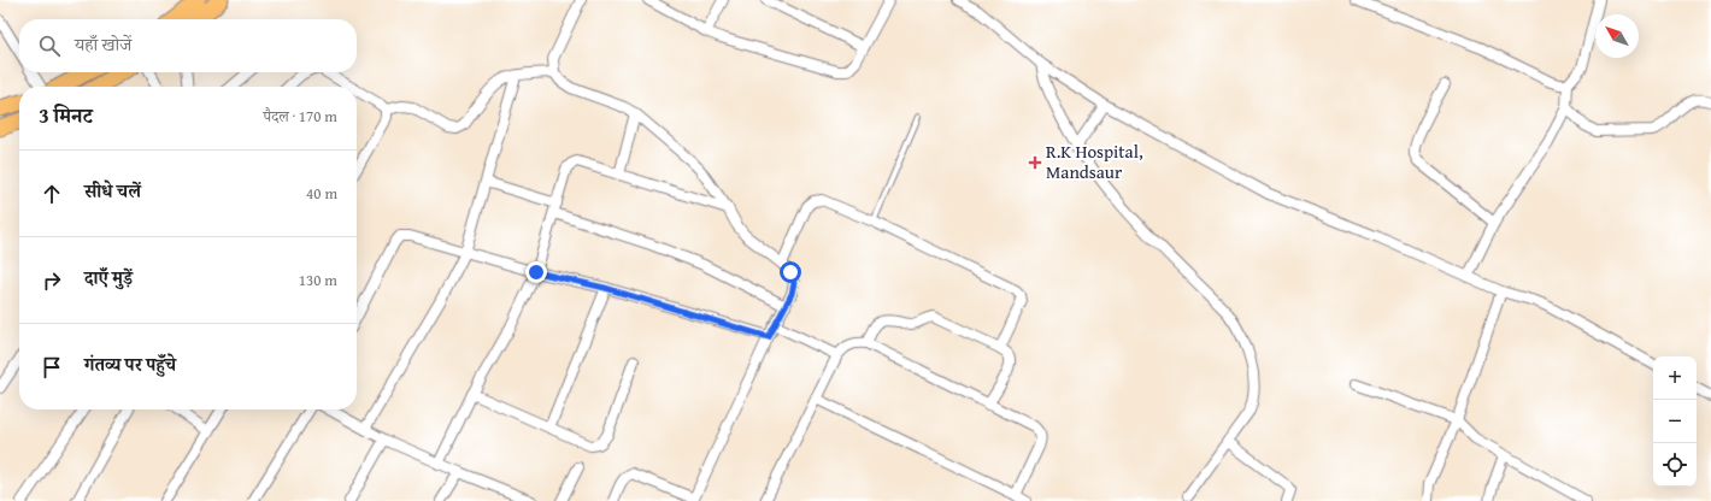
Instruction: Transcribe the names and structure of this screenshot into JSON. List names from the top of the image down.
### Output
{
  "places": {
    "health": ["R.K Hospital, Mandsaur"]
  },
  "north": "top left",
  "page": {
    "search": "यहाँ खोजें",
    "heading": ["3 मिनट", "पैदल · 170 m"],
    "list": [
      ["सीधे चलें", "40 m"],
      ["दाएँ मुड़ें", "130 m"],
      "गंतव्य पर पहुँचे"
    ],
    "map_buttons": ["+", "−"]
  }
}
